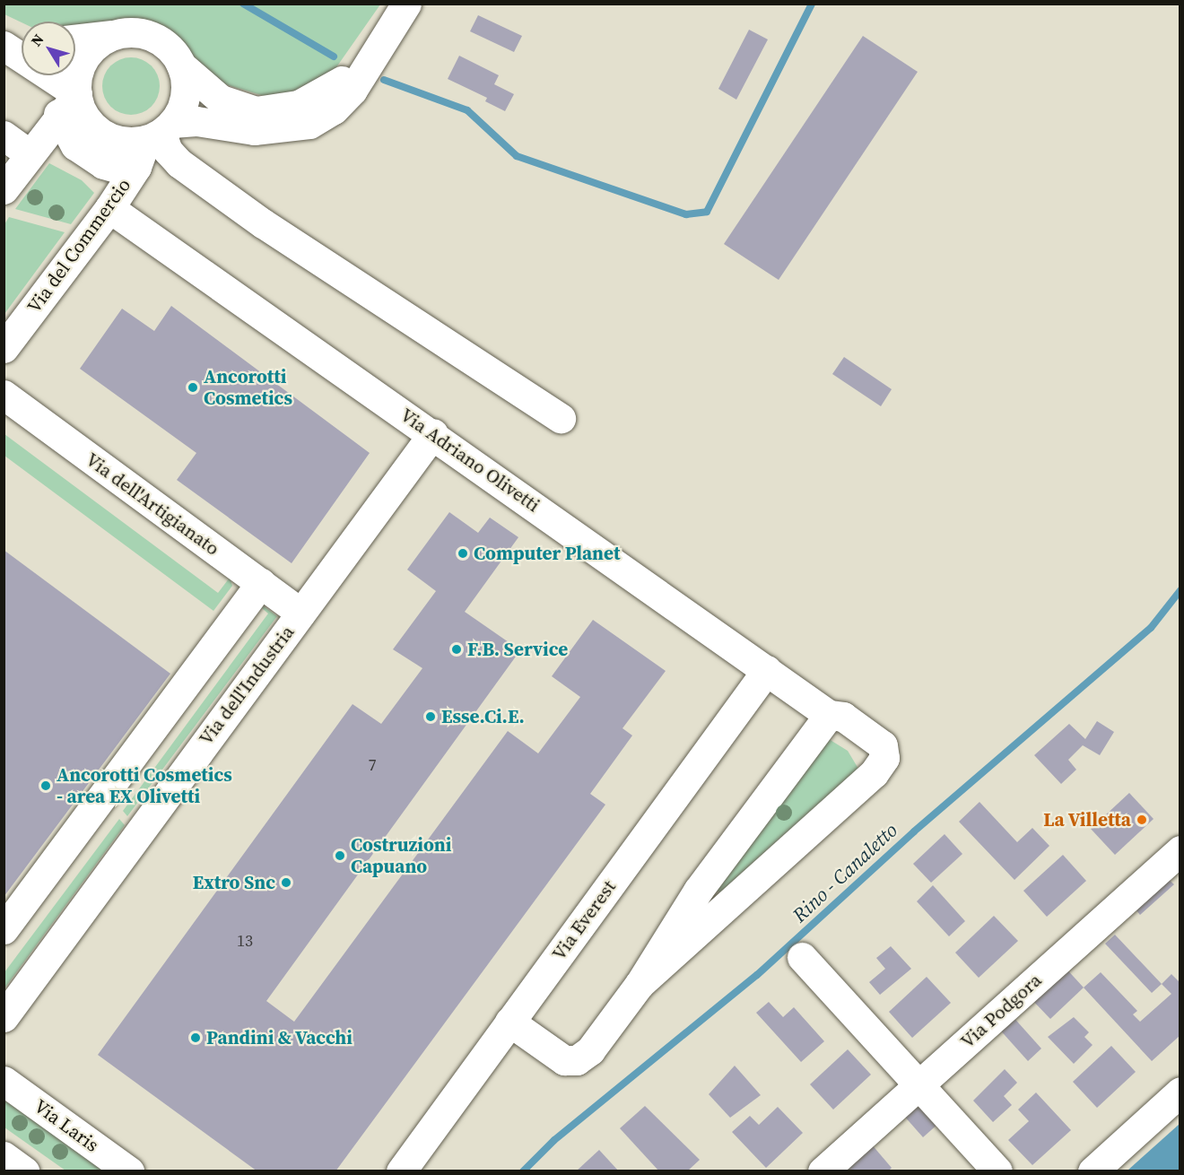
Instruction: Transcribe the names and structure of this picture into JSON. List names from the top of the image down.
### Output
{
  "streets": {
    "street": [
      "Via del Commercio",
      "Via Adriano Olivetti",
      "Via dell'Artigianato",
      "Via dell'Industria",
      "Via Everest",
      "Via Podgora",
      "Via Laris"
    ]
  },
  "crossings": [
    ["Via del Commercio", "Via Adriano Olivetti"],
    ["Via Adriano Olivetti", "Via dell'Industria"],
    ["Via Adriano Olivetti", "Via Everest"],
    ["Via dell'Artigianato", "Via dell'Industria"]
  ],
  "water": ["Rino - Canaletto"],
  "places": [
    "Ancorotti Cosmetics",
    "Computer Planet",
    "F.B. Service",
    "Esse.Ci.E.",
    "Ancorotti Cosmetics - area EX Olivetti",
    "La Villetta",
    "Costruzioni Capuano",
    "Extro Snc",
    "Pandini & Vacchi"
  ],
  "house_numbers": ["7", "13"],
  "north": "top left"
}
